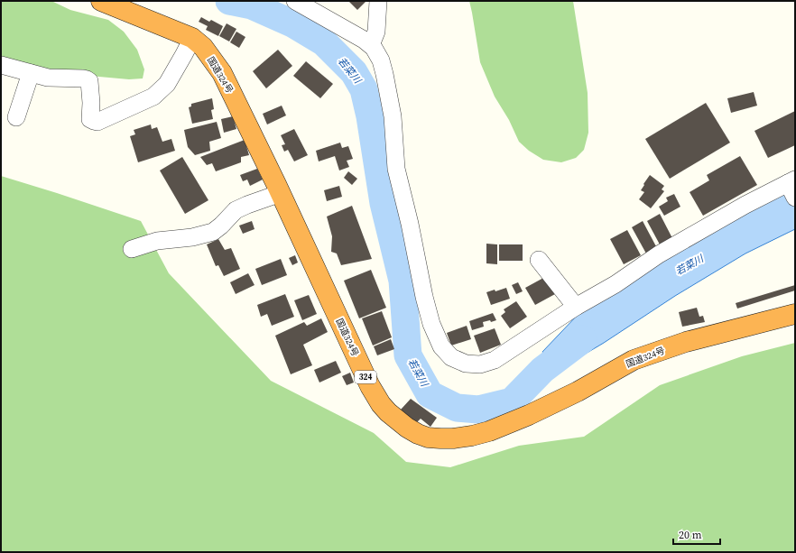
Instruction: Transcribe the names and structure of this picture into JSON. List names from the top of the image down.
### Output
{
  "streets": {
    "highway": ["国道324号", "324"]
  },
  "water": ["若菜川"],
  "scale_bar": "20 m"
}
